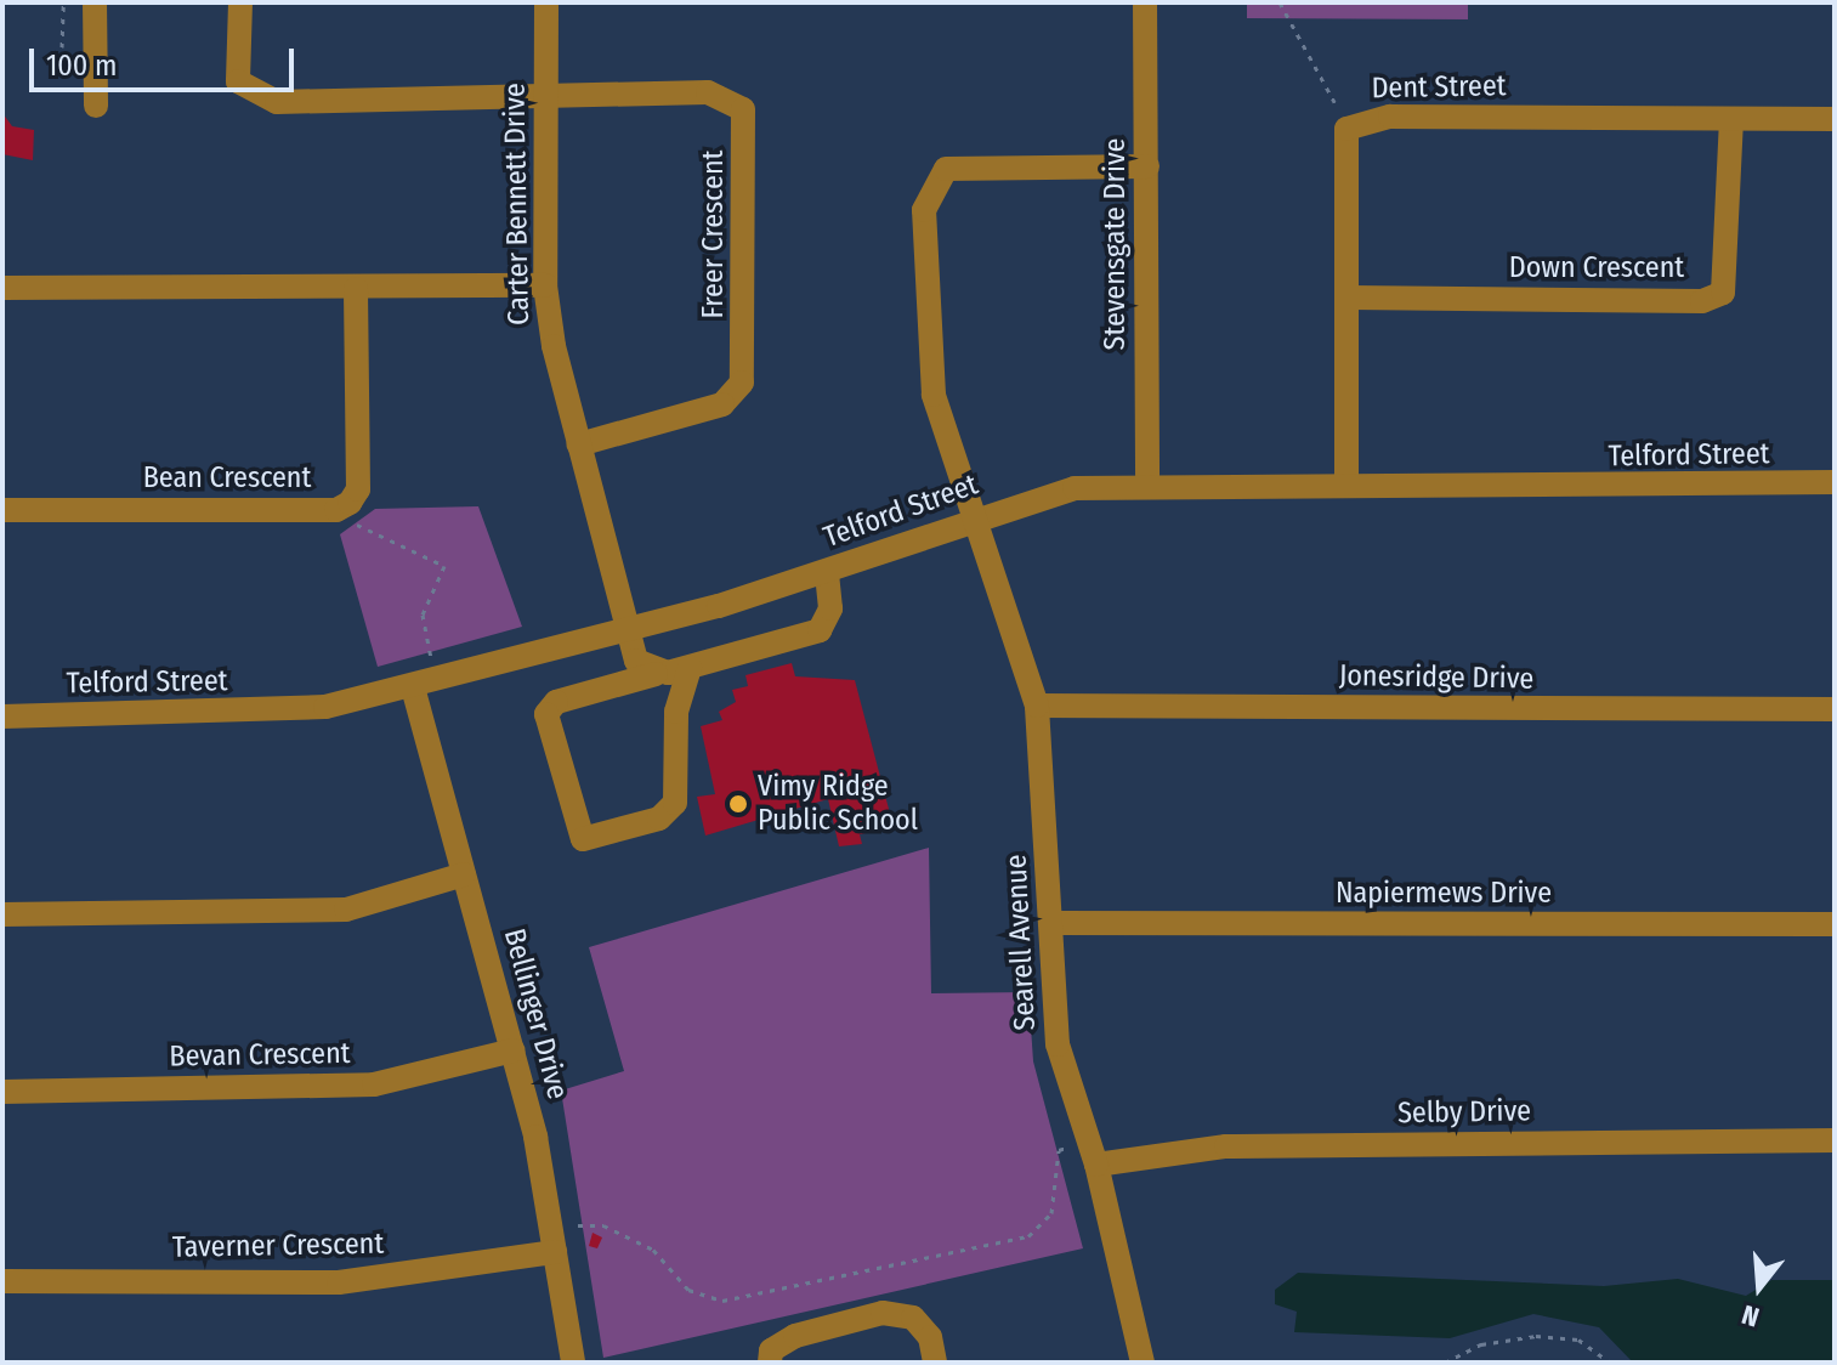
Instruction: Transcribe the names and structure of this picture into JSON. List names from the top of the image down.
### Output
{
  "streets": {
    "street": [
      "Dent Street",
      "Carter Bennett Drive",
      "Freer Crescent",
      "Stevensgate Drive",
      "Down Crescent",
      "Telford Street",
      "Bean Crescent",
      "Jonesridge Drive",
      "Napiermews Drive",
      "Searell Avenue",
      "Bellinger Drive",
      "Bevan Crescent",
      "Selby Drive",
      "Taverner Crescent"
    ]
  },
  "crossings": [
    ["Dent Street", "Down Crescent"],
    ["Dent Street", "Telford Street"],
    ["Carter Bennett Drive", "Freer Crescent"],
    ["Carter Bennett Drive", "Telford Street"],
    ["Stevensgate Drive", "Telford Street"],
    ["Stevensgate Drive", "Searell Avenue"],
    ["Telford Street", "Searell Avenue"],
    ["Telford Street", "Bellinger Drive"],
    ["Jonesridge Drive", "Searell Avenue"],
    ["Napiermews Drive", "Searell Avenue"],
    ["Searell Avenue", "Selby Drive"],
    ["Bellinger Drive", "Bevan Crescent"],
    ["Bellinger Drive", "Taverner Crescent"]
  ],
  "places": ["Vimy Ridge Public School"],
  "scale_bar": "100 m",
  "north": "bottom"
}
